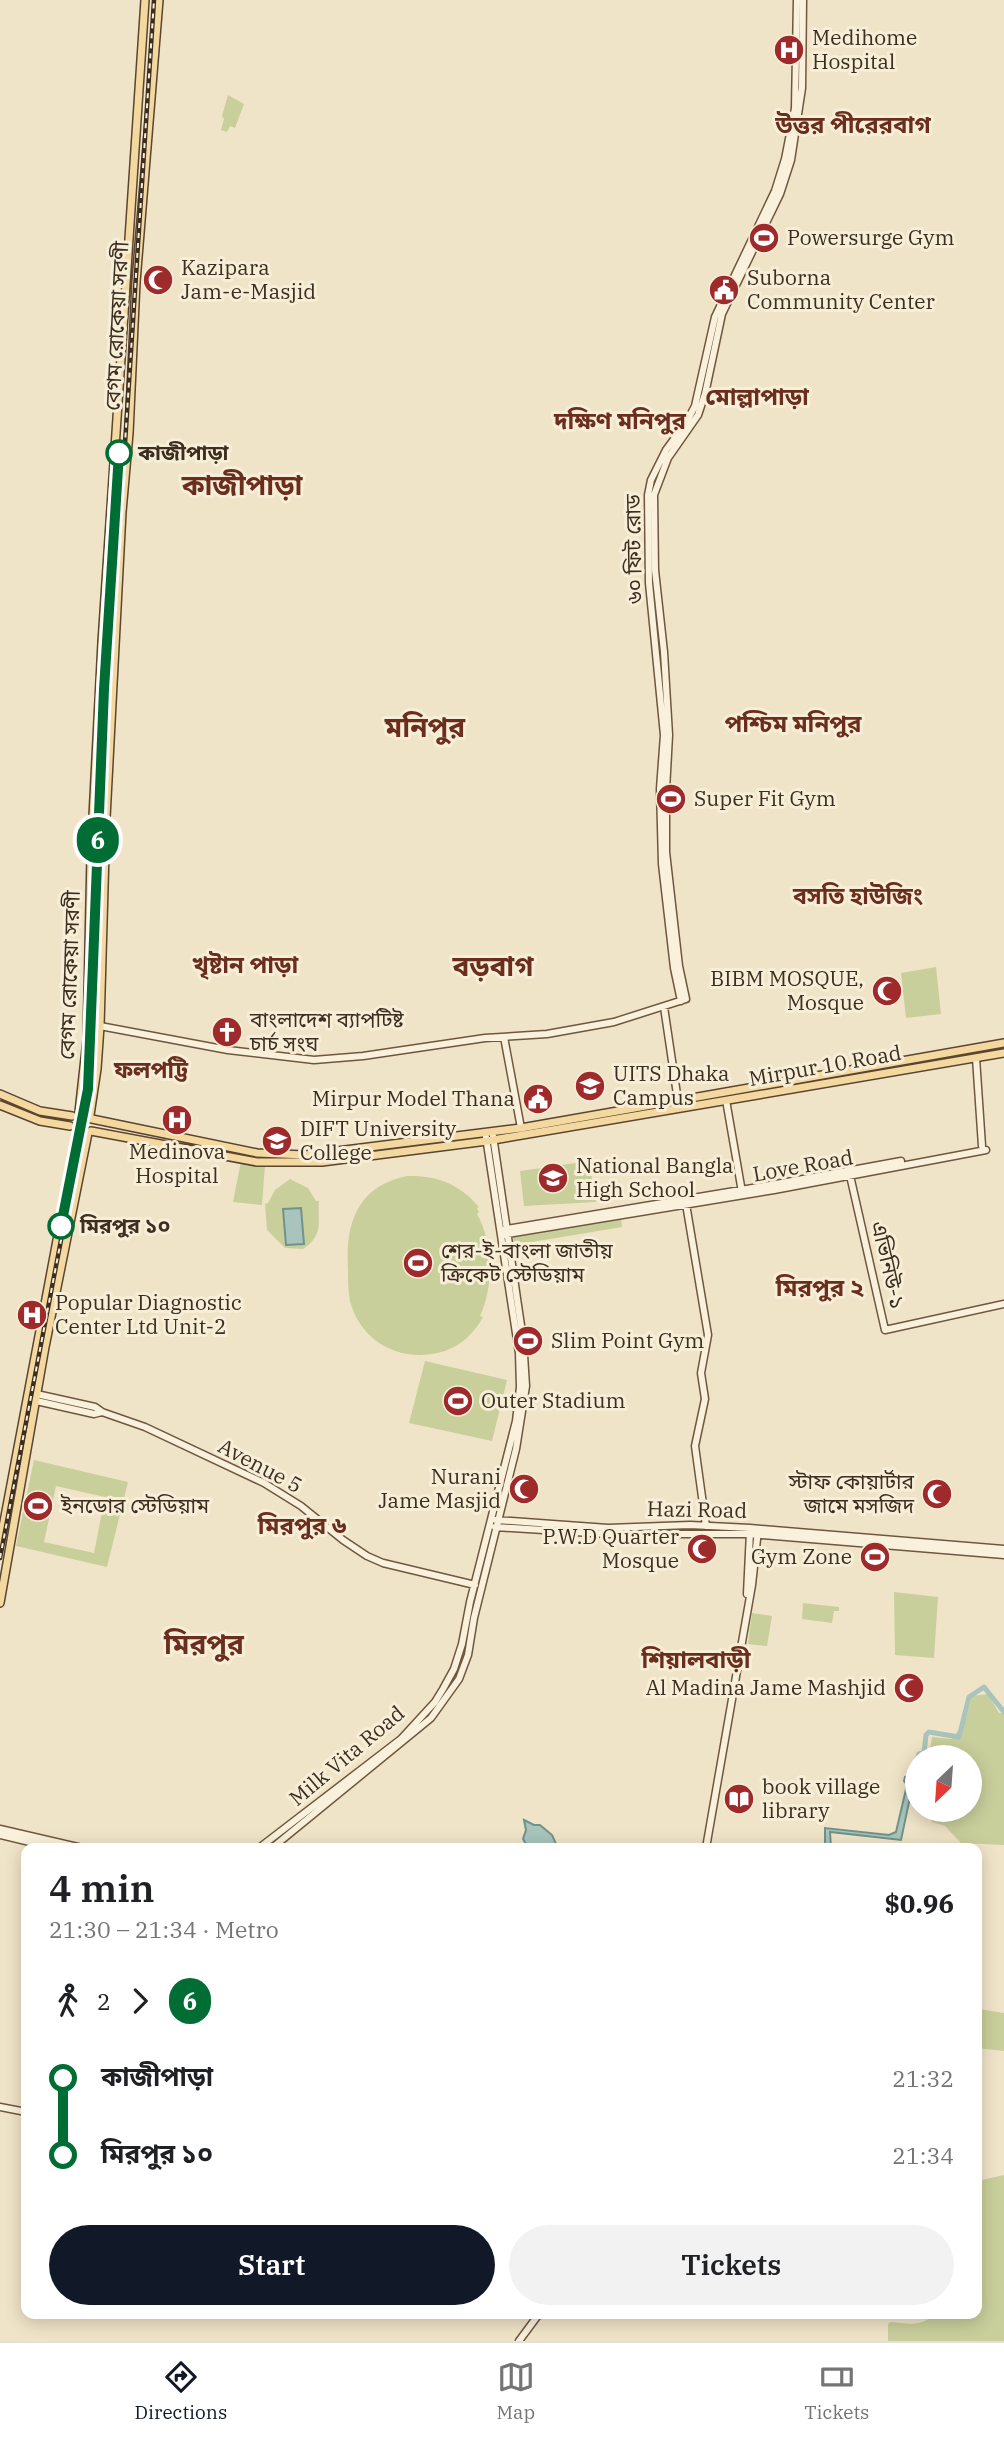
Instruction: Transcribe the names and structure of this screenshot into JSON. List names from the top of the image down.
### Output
{
  "streets": {
    "main road": ["বেগম রোকেয়া সরণী", "Mirpur 10 Road"],
    "street": [
      "৬০ ফিট রোড",
      "Love Road",
      "এভিনিউ-১",
      "Avenue 5",
      "Hazi Road",
      "Milk Vita Road"
    ]
  },
  "crossings": [
    ["Mirpur 10 Road", "Love Road"],
    ["Mirpur 10 Road", "Milk Vita Road"],
    ["Love Road", "এভিনিউ-১"],
    ["Love Road", "Milk Vita Road"],
    ["Avenue 5", "Milk Vita Road"],
    ["Hazi Road", "Milk Vita Road"]
  ],
  "districts": [
    "উত্তর পীরেরবাগ",
    "মোল্লাপাড়া",
    "দক্ষিণ মনিপুর",
    "কাজীপাড়া",
    "পশ্চিম মনিপুর",
    "মনিপুর",
    "বসতি হাউজিং",
    "খৃষ্টান পাড়া",
    "বড়বাগ",
    "ফলপট্টি",
    "মিরপুর ২",
    "মিরপুর ৬",
    "মিরপুর",
    "শিয়ালবাড়ী"
  ],
  "places": {
    "hospital": ["Medihome Hospital", "Medinova Hospital", "Popular Diagnostic Center Ltd Unit-2"],
    "sports": [
      "Powersurge Gym",
      "Super Fit Gym",
      "শের-ই-বাংলা জাতীয় ক্রিকেট স্টেডিয়াম",
      "Slim Point Gym",
      "Outer Stadium",
      "ইনডোর স্টেডিয়াম",
      "Gym Zone"
    ],
    "mosque": [
      "Kazipara Jam-e-Masjid",
      "BIBM MOSQUE, Mosque",
      "Nurani Jame Masjid",
      "স্টাফ কোয়ার্টার জামে মসজিদ",
      "P.W.D Quarter Mosque",
      "Al Madina Jame Mashjid"
    ],
    "public building": ["Suborna Community Center", "Mirpur Model Thana"],
    "other": ["কাজীপাড়া", "মিরপুর ১০"],
    "church": ["বাংলাদেশ ব্যাপটিষ্ট চার্চ সংঘ"],
    "school or university": ["UITS Dhaka Campus", "DIFT University College", "National Bangla High School"],
    "library": ["book village library"]
  },
  "lines": ["metro line 6"],
  "north": "bottom left",
  "page": {
    "on_map": "6",
    "heading": ["4 min", "21:30 – 21:34 · Metro", "$0.96"],
    "legs": ["2", "6"],
    "list": [
      {
        "name": "কাজীপাড়া",
        "value": "21:32"
      },
      {
        "name": "মিরপুর ১০",
        "value": "21:34"
      }
    ],
    "buttons": ["Start", "Tickets"],
    "tabs": ["Directions", "Map", "Tickets"]
  }
}
